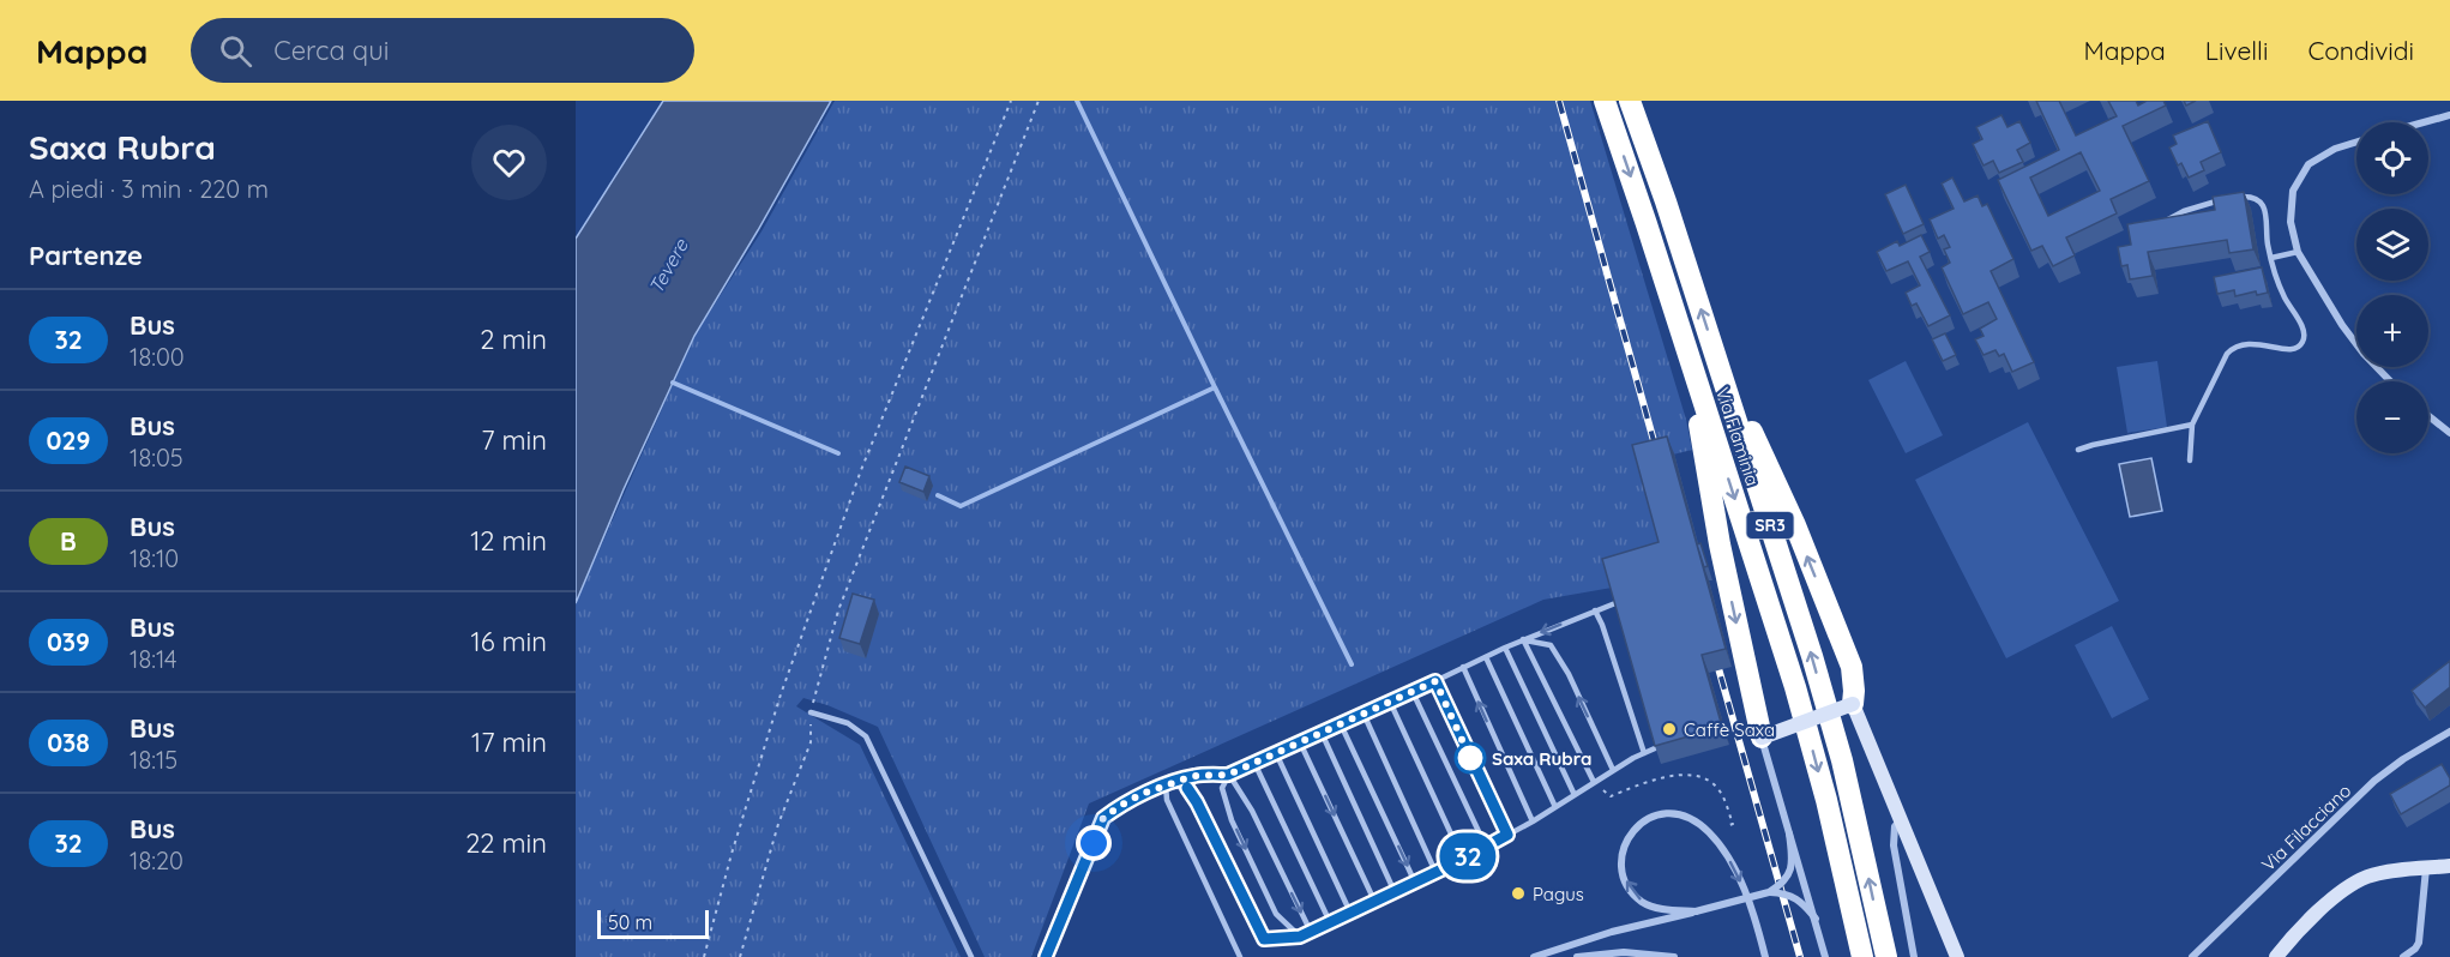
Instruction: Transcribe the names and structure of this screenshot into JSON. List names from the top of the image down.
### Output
{
  "streets": {
    "highway": ["Via Flaminia", "SR3"],
    "street": ["Via Filacciano"]
  },
  "water": ["Tevere"],
  "places": ["Caffè Saxa", "Saxa Rubra", "Pagus"],
  "lines": ["bus line 32"],
  "scale_bar": "50 m",
  "page": {
    "header": "Mappa",
    "search": "Cerca qui",
    "nav": ["Mappa", "Livelli", "Condividi"],
    "heading": [
      ["Saxa Rubra", "A piedi · 3 min · 220 m"],
      "Partenze"
    ],
    "on_map": "32",
    "map_buttons": ["+", "−"],
    "list": [
      {
        "mark": "32",
        "name": "Bus",
        "note": "18:00",
        "value": "2 min"
      },
      {
        "mark": "029",
        "name": "Bus",
        "note": "18:05",
        "value": "7 min"
      },
      {
        "mark": "B",
        "name": "Bus",
        "note": "18:10",
        "value": "12 min"
      },
      {
        "mark": "039",
        "name": "Bus",
        "note": "18:14",
        "value": "16 min"
      },
      {
        "mark": "038",
        "name": "Bus",
        "note": "18:15",
        "value": "17 min"
      },
      {
        "mark": "32",
        "name": "Bus",
        "note": "18:20",
        "value": "22 min"
      }
    ],
    "scale": "50 m"
  }
}
